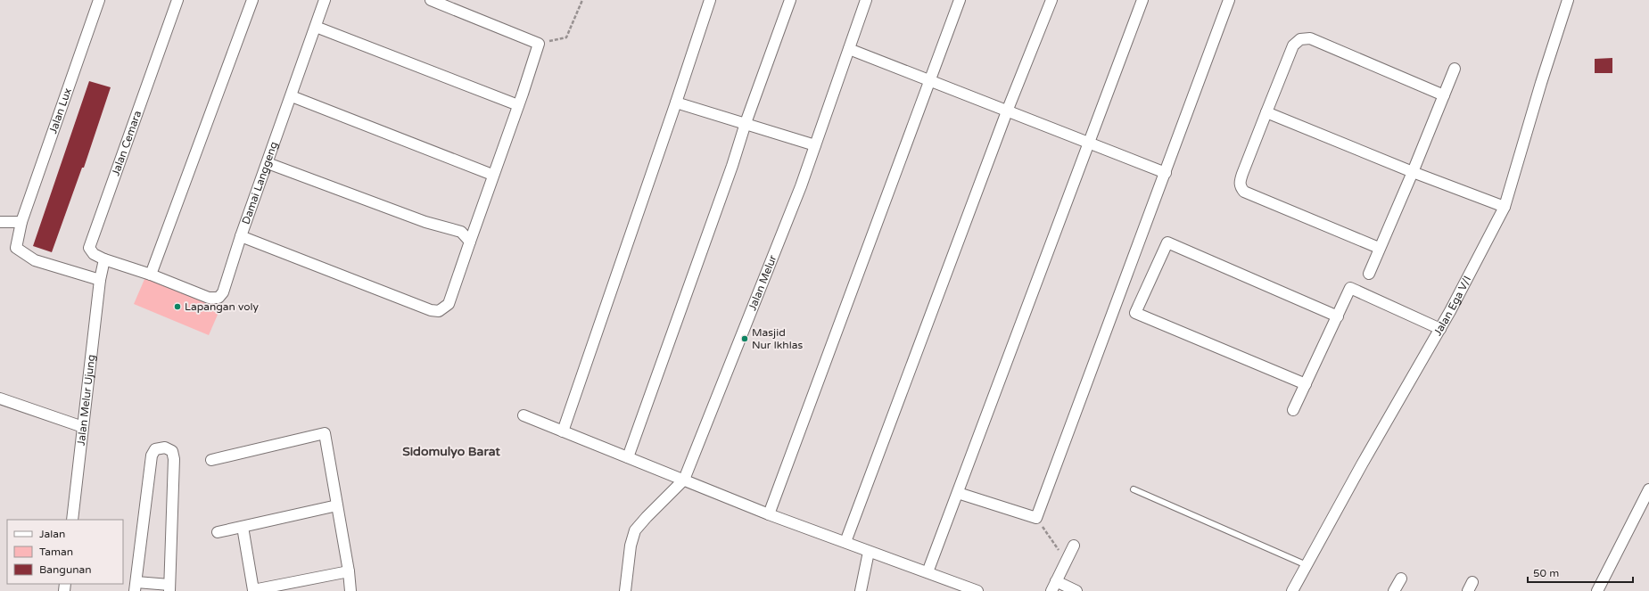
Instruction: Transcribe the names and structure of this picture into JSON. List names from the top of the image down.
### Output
{
  "streets": {
    "street": [
      "Jalan Lux",
      "Jalan Cemara",
      "Damai Langgeng",
      "Jalan Melur",
      "Jalan Ega V/I",
      "Jalan Melur Ujung"
    ]
  },
  "crossings": [
    ["Jalan Lux", "Jalan Melur Ujung"],
    ["Jalan Cemara", "Damai Langgeng"]
  ],
  "districts": ["Sidomulyo Barat"],
  "places": ["Lapangan voly", "Masjid Nur Ikhlas"],
  "legend": ["Jalan", "Taman", "Bangunan"],
  "scale_bar": "50 m"
}
